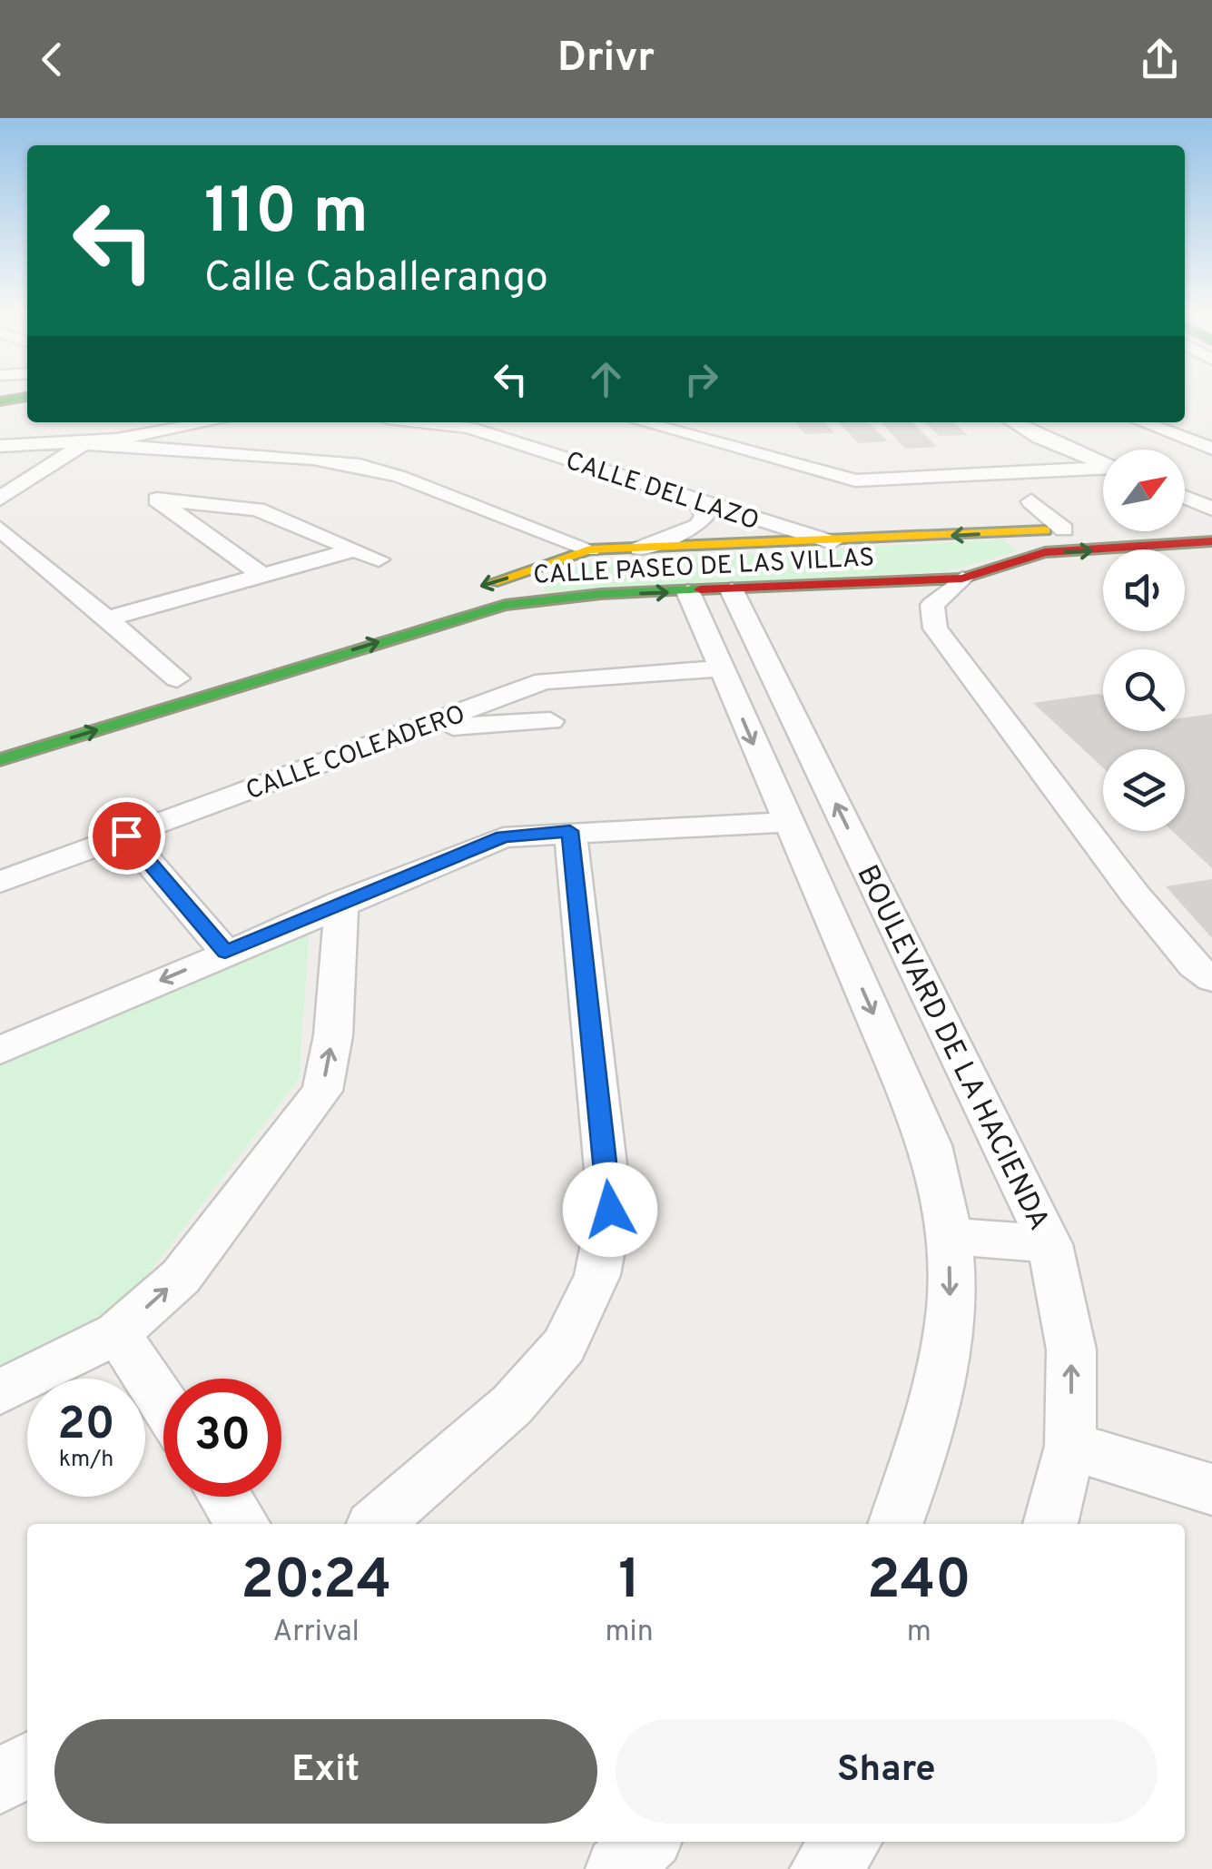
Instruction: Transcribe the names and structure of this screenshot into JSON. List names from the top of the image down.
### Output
{
  "streets": {
    "street": [
      "CALLE DEL LAZO",
      "CALLE PASEO DE LAS VILLAS",
      "CALLE COLEADERO",
      "BOULEVARD DE LA HACIENDA"
    ]
  },
  "crossings": [
    ["CALLE DEL LAZO", "CALLE PASEO DE LAS VILLAS"],
    ["CALLE PASEO DE LAS VILLAS", "BOULEVARD DE LA HACIENDA"],
    ["CALLE COLEADERO", "BOULEVARD DE LA HACIENDA"]
  ],
  "north": "top right",
  "page": {
    "header": "Drivr",
    "turn": ["110 m", "Calle Caballerango"],
    "speed": "20 km/h",
    "limit": "30",
    "eta": [
      "20:24",
      "Arrival",
      "1",
      "min",
      "240",
      "m"
    ],
    "buttons": ["Exit", "Share"]
  }
}
